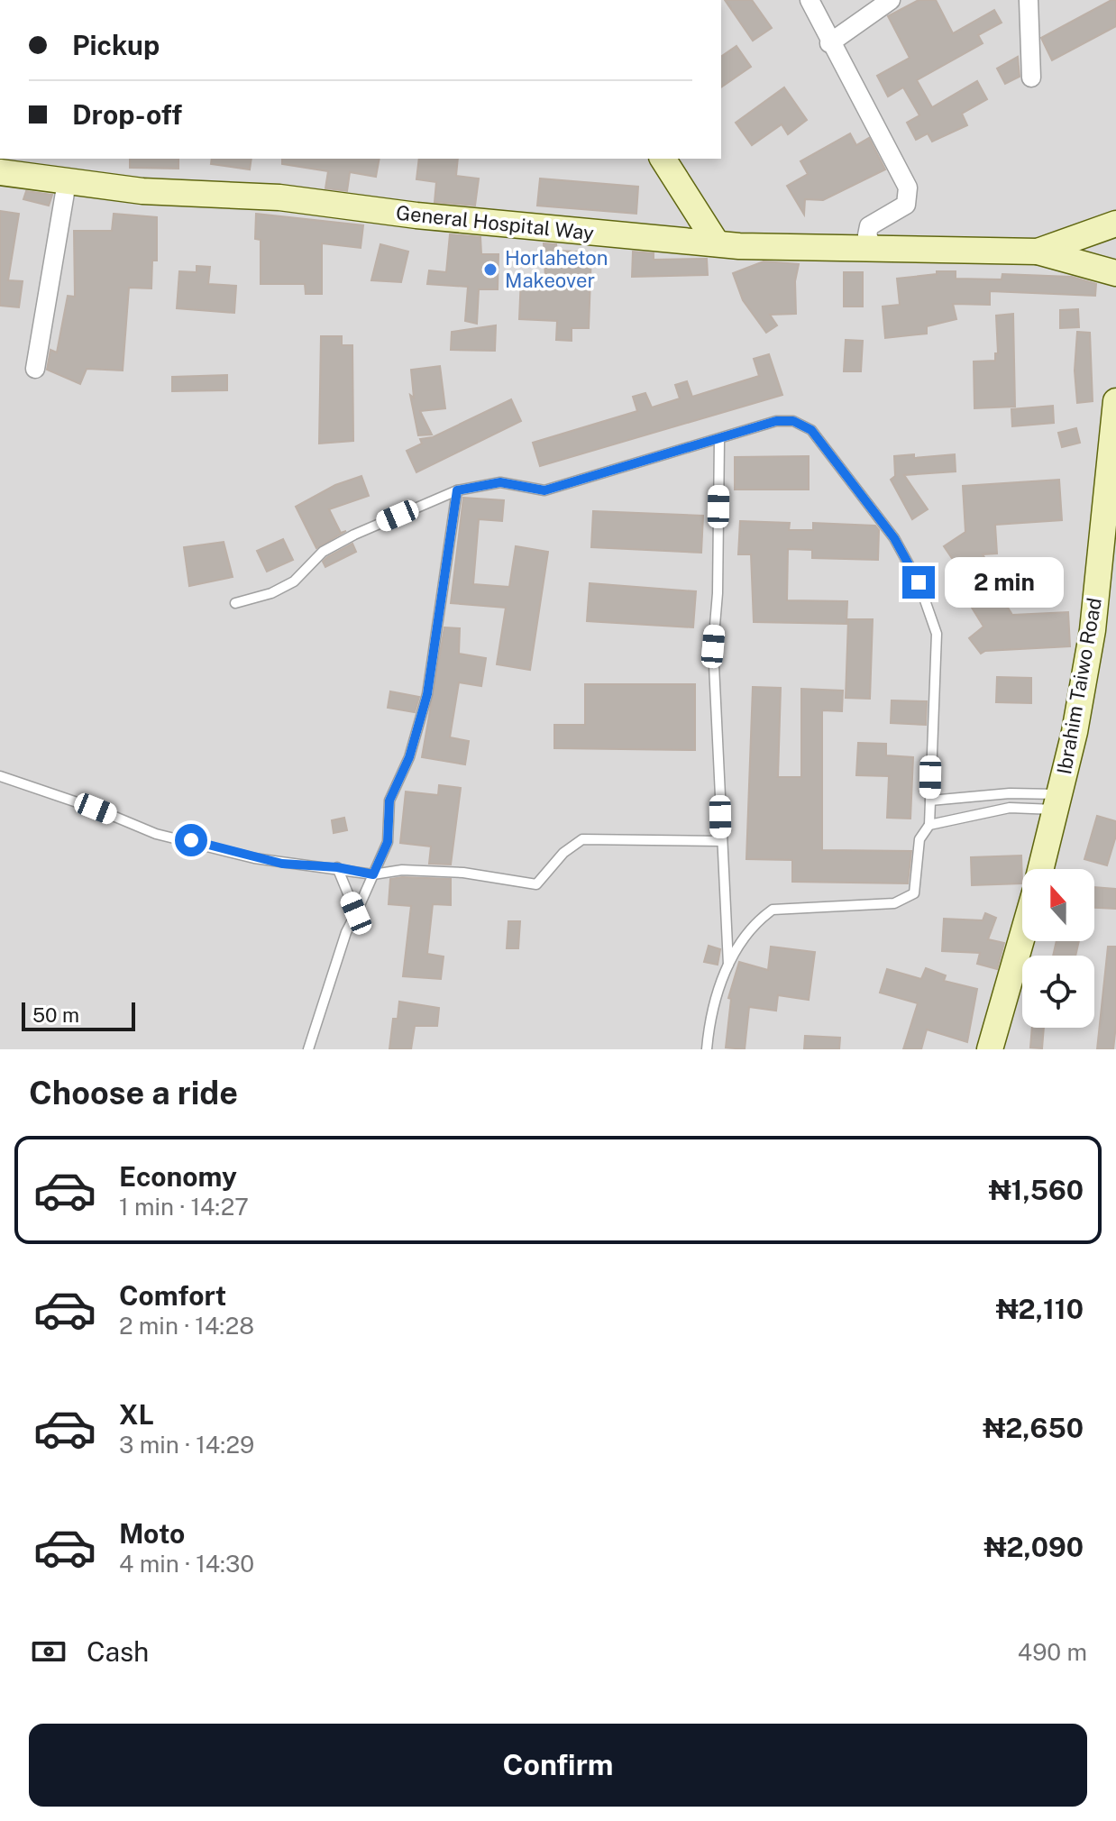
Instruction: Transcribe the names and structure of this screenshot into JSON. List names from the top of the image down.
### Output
{
  "streets": {
    "main road": ["General Hospital Way", "Ibrahim Taiwo Road"]
  },
  "places": ["Horlaheton Makeover"],
  "scale_bar": "50 m",
  "north": "top",
  "page": {
    "banner": ["Pickup", "Drop-off"],
    "bubble": "2 min",
    "scale": "50 m",
    "heading": "Choose a ride",
    "list": [
      {
        "name": "Economy",
        "note": "1 min · 14:27",
        "value": "₦1,560"
      },
      {
        "name": "Comfort",
        "note": "2 min · 14:28",
        "value": "₦2,110"
      },
      {
        "name": "XL",
        "note": "3 min · 14:29",
        "value": "₦2,650"
      },
      {
        "name": "Moto",
        "note": "4 min · 14:30",
        "value": "₦2,090"
      }
    ],
    "pay": ["Cash", "490 m"],
    "buttons": "Confirm"
  }
}
